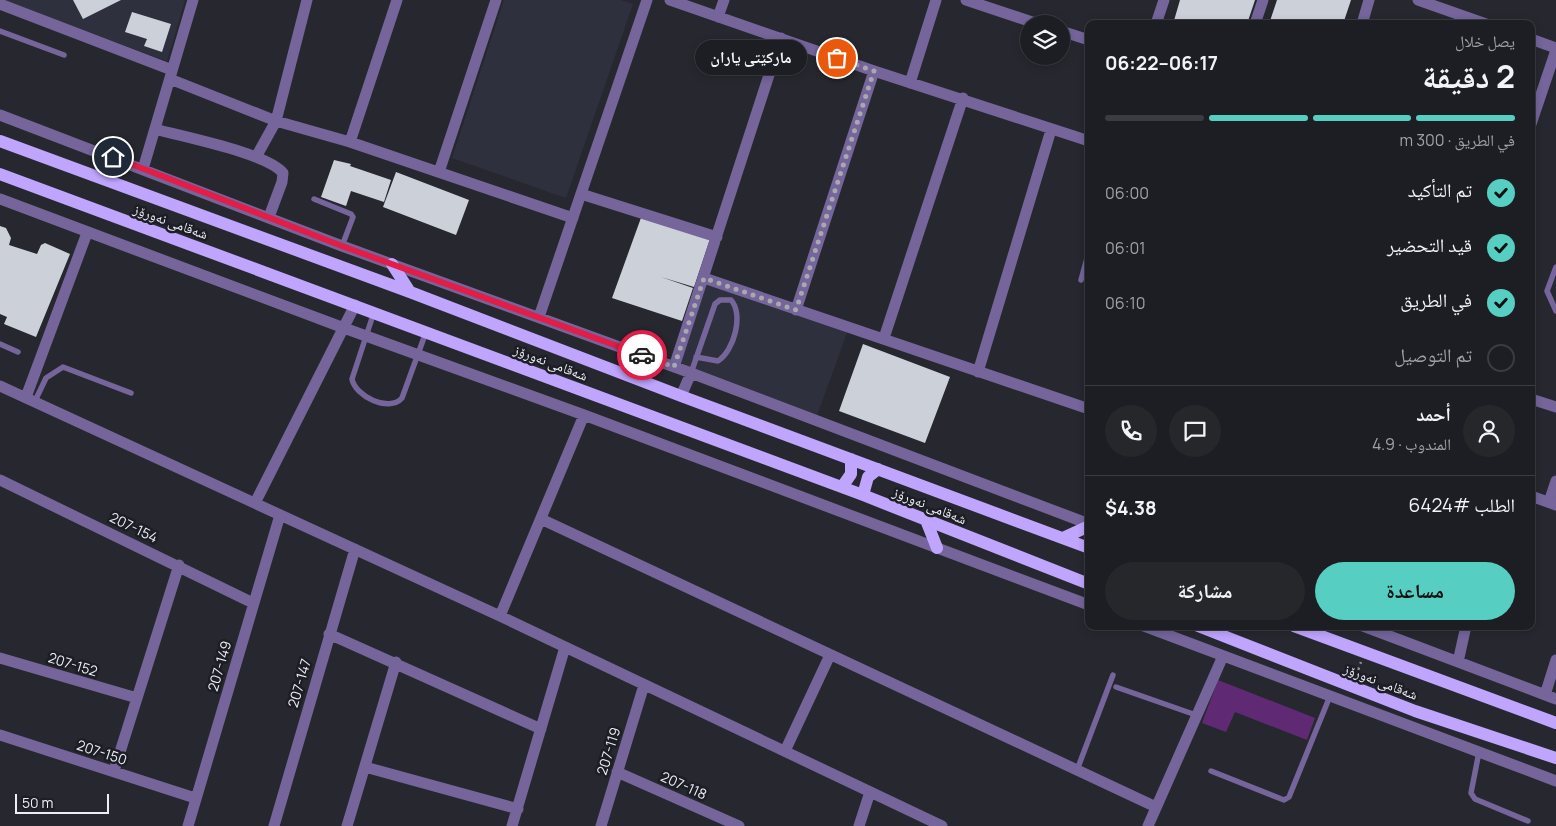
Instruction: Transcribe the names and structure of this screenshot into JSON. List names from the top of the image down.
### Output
{
  "streets": {
    "main road": ["شەقامی نەورۆز"],
    "street": [
      "207-154",
      "207-152",
      "207-149",
      "207-147",
      "207-119",
      "207-150",
      "207-118"
    ]
  },
  "crossings": [
    ["207-154", "207-149"],
    ["207-149", "207-150"],
    ["207-119", "207-118"]
  ],
  "places": ["مارکێتی یاران"],
  "scale_bar": "50 m",
  "page": {
    "heading": ["2 دقيقة", "يصل خلال", "06:17–06:22"],
    "panel": [
      "أحمد",
      "المندوب · 4.9",
      "الطلب #6424",
      "$4.38"
    ],
    "bubble": "مارکێتی یاران",
    "bar": "في الطريق · 300 m",
    "list": [
      ["تم التأكيد", "06:00"],
      ["قيد التحضير", "06:01"],
      ["في الطريق", "06:10"],
      "تم التوصيل"
    ],
    "buttons": ["مساعدة", "مشاركة"],
    "scale": "50 m"
  }
}
